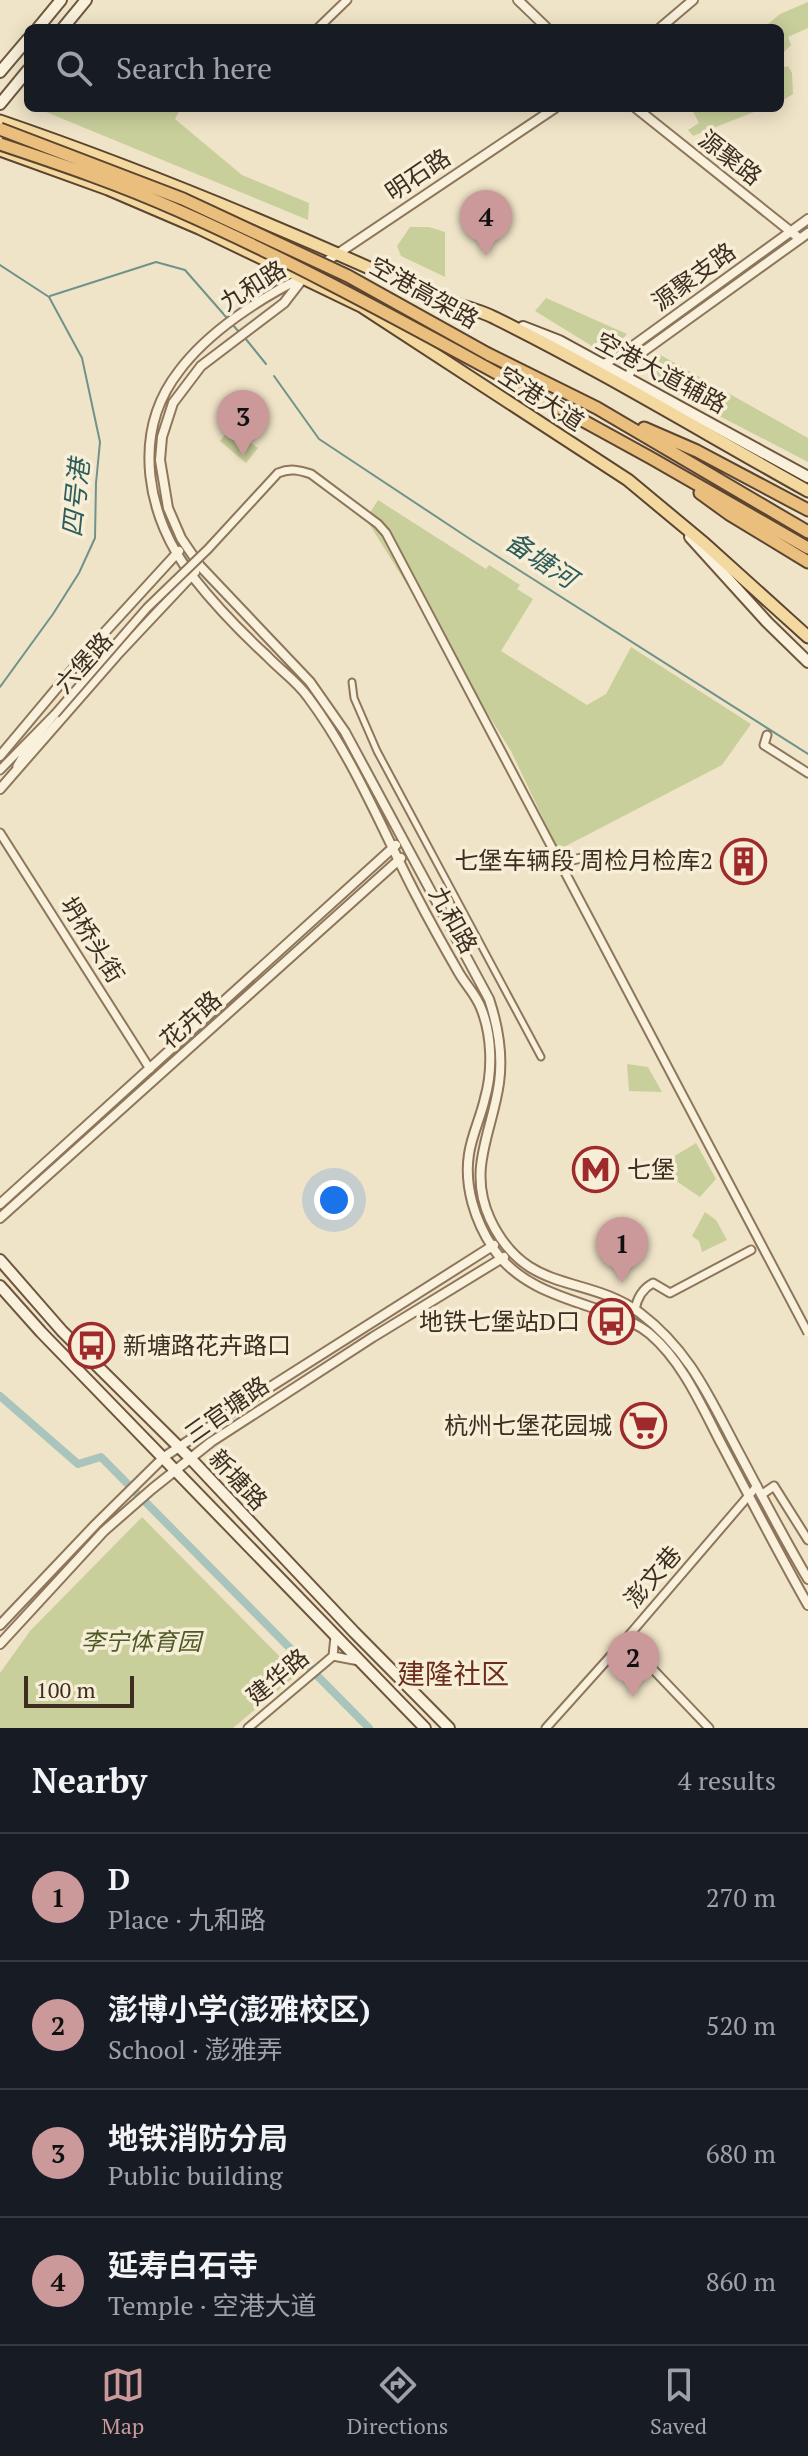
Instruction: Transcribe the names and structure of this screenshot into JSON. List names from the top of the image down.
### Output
{
  "streets": {
    "highway": ["空港高架路"],
    "main road": ["空港大道辅路", "空港大道", "新塘路"],
    "street": [
      "源聚路",
      "明石路",
      "源聚支路",
      "九和路",
      "六堡路",
      "坍桥头街",
      "花卉路",
      "三官塘路",
      "澎文巷",
      "建华路"
    ]
  },
  "crossings": [
    ["源聚路", "源聚支路"],
    ["明石路", "九和路"],
    ["明石路", "空港大道"],
    ["源聚支路", "空港大道辅路"],
    ["九和路", "空港大道"],
    ["九和路", "六堡路"],
    ["九和路", "花卉路"],
    ["九和路", "三官塘路"],
    ["九和路", "澎文巷"],
    ["空港高架路", "空港大道"],
    ["空港大道辅路", "空港大道"],
    ["坍桥头街", "花卉路"],
    ["三官塘路", "新塘路"],
    ["新塘路", "建华路"]
  ],
  "districts": ["建隆社区"],
  "water": ["四号港", "备塘河"],
  "parks": ["李宁体育园"],
  "places": {
    "building": ["七堡车辆段 周检月检库2"],
    "metro station": ["七堡"],
    "bus stop": ["地铁七堡站D口", "新塘路花卉路口"],
    "supermarket": ["杭州七堡花园城"]
  },
  "scale_bar": "100 m",
  "page": {
    "search": "Search here",
    "pins": [
      "4",
      "3",
      "1",
      "2"
    ],
    "scale": "100 m",
    "heading": ["Nearby", "4 results"],
    "list": [
      {
        "mark": "1",
        "name": "D",
        "note": "Place · 九和路",
        "value": "270 m"
      },
      {
        "mark": "2",
        "name": "澎博小学(澎雅校区)",
        "note": "School · 澎雅弄",
        "value": "520 m"
      },
      {
        "mark": "3",
        "name": "地铁消防分局",
        "note": "Public building",
        "value": "680 m"
      },
      {
        "mark": "4",
        "name": "延寿白石寺",
        "note": "Temple · 空港大道",
        "value": "860 m"
      }
    ],
    "nav": ["Map", "Directions", "Saved"]
  }
}
